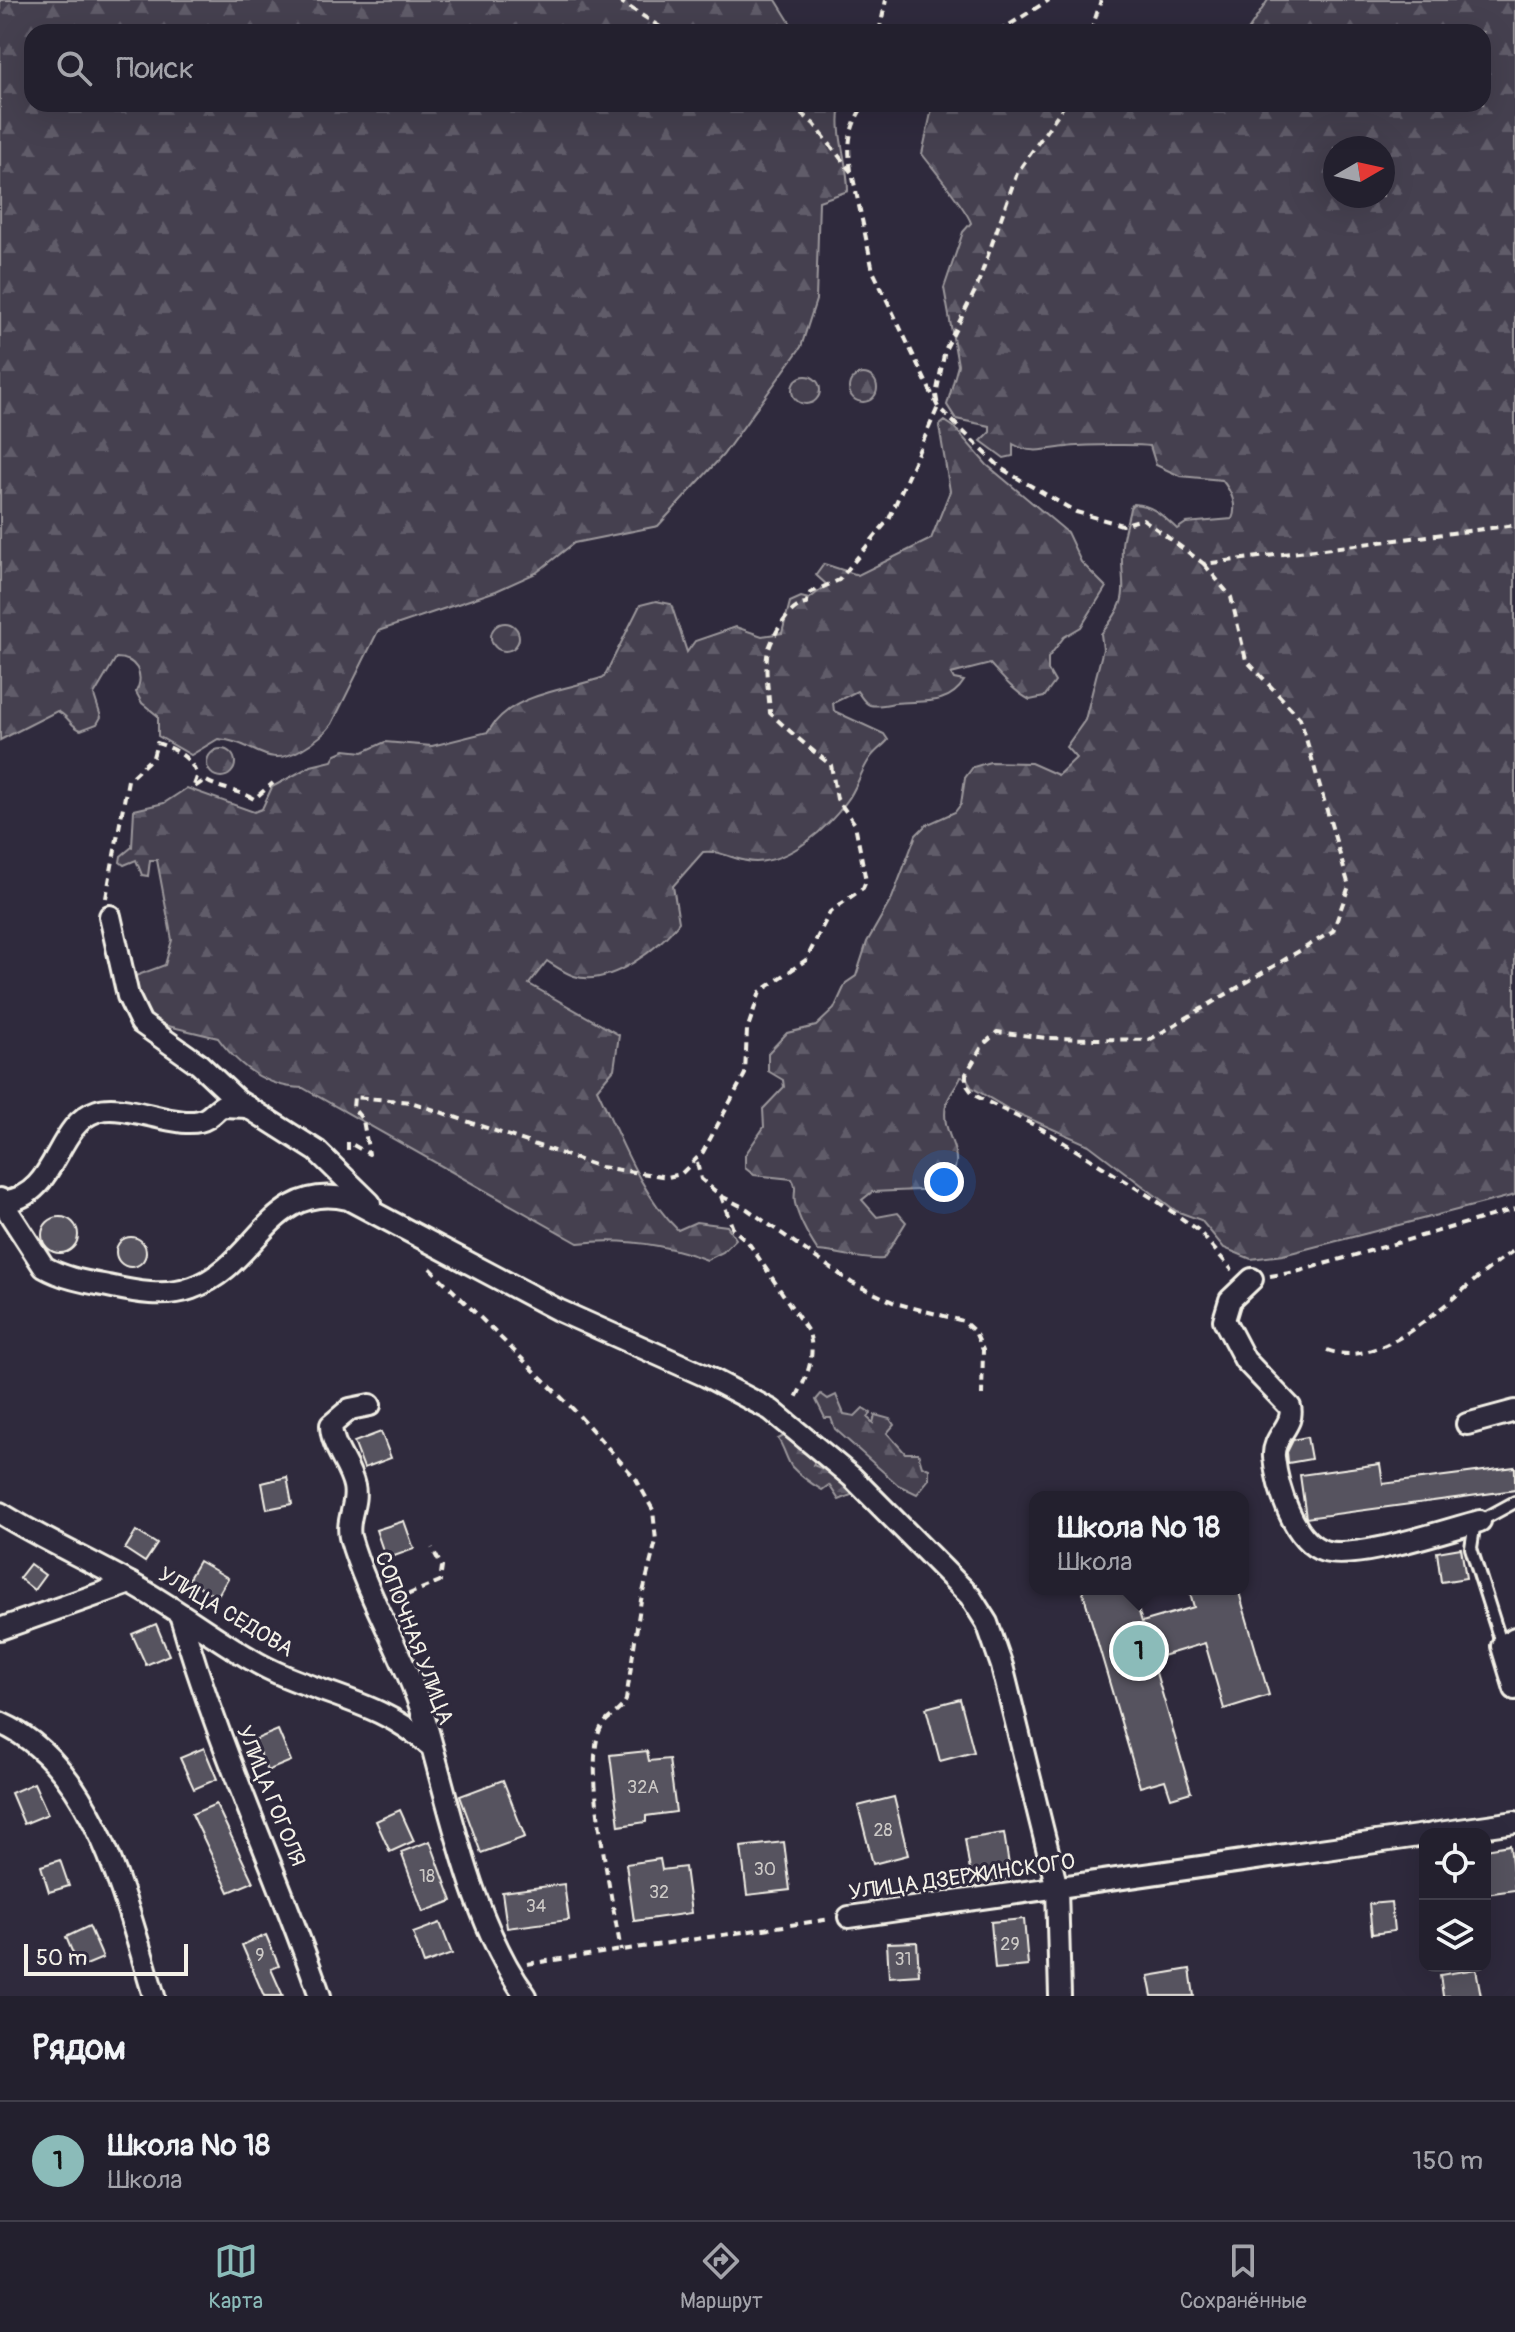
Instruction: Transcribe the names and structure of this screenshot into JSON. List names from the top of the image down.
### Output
{
  "streets": {
    "street": [
      "УЛИЦА СЕДОВА",
      "СОПОЧНАЯ УЛИЦА",
      "УЛИЦА ГОГОЛЯ",
      "УЛИЦА ДЗЕРЖИНСКОГО"
    ]
  },
  "crossings": [
    ["УЛИЦА СЕДОВА", "СОПОЧНАЯ УЛИЦА"],
    ["УЛИЦА СЕДОВА", "УЛИЦА ГОГОЛЯ"],
    ["СОПОЧНАЯ УЛИЦА", "УЛИЦА ДЗЕРЖИНСКОГО"]
  ],
  "house_numbers": [
    "32А",
    "28",
    "30",
    "18",
    "32",
    "34",
    "29",
    "9",
    "31"
  ],
  "scale_bar": "50 m",
  "north": "right",
  "page": {
    "search": "Поиск",
    "popup": ["Школа № 18", "Школа"],
    "pins": "1",
    "scale": "50 m",
    "heading": "Рядом",
    "list": [
      {
        "mark": "1",
        "name": "Школа № 18",
        "note": "Школа",
        "value": "150 m"
      }
    ],
    "nav": ["Карта", "Маршрут", "Сохранённые"]
  }
}
